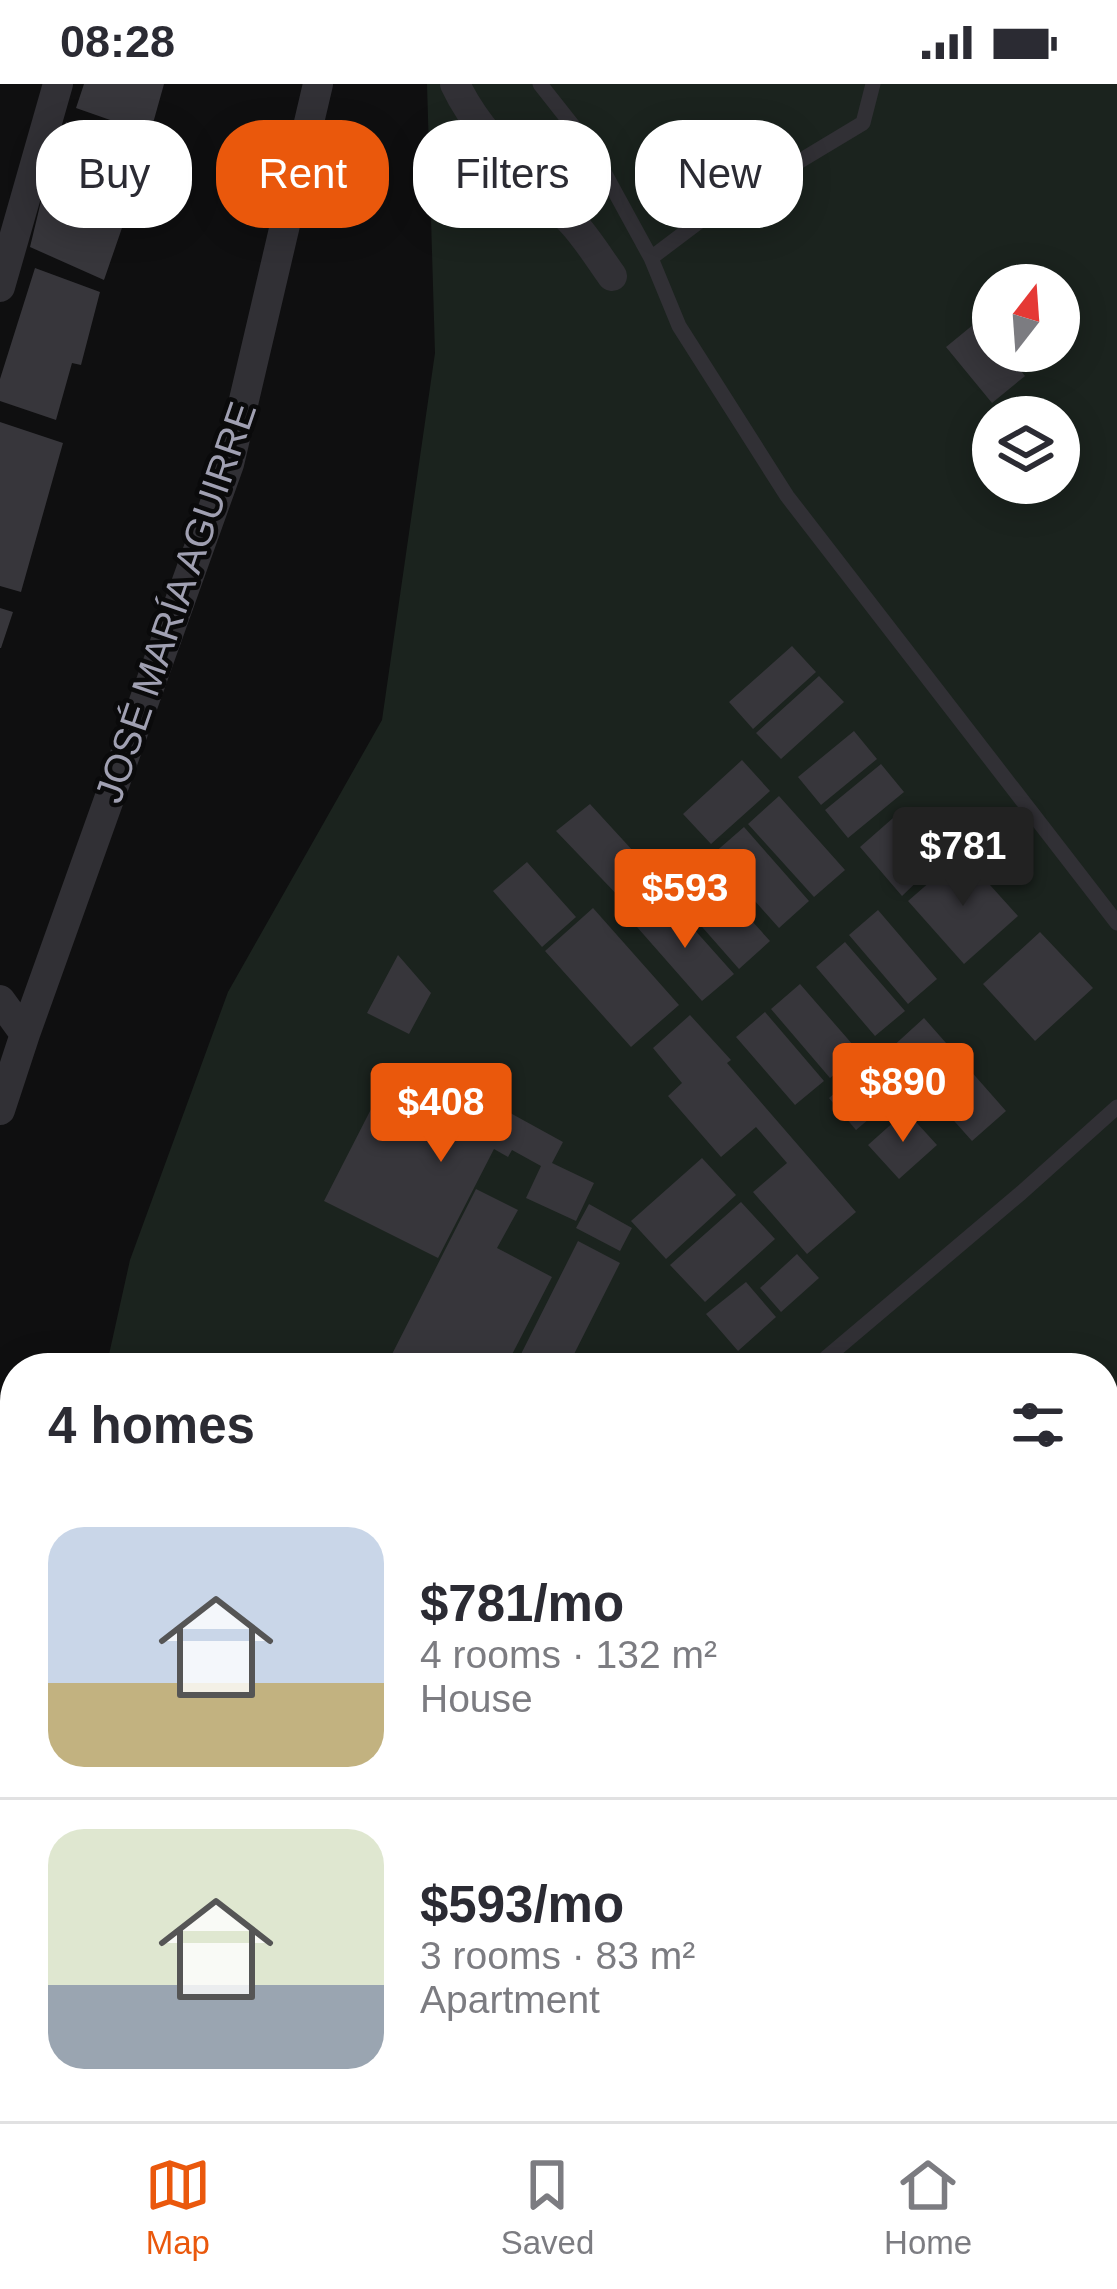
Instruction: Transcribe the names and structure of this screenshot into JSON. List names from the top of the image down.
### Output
{
  "streets": {
    "street": ["JOSÉ MARÍA AGUIRRE"]
  },
  "north": "top",
  "page": {
    "status": "08:28",
    "chip": [
      "Buy",
      "Rent",
      "Filters",
      "New"
    ],
    "price": [
      "$781",
      "$593",
      "$890",
      "$408"
    ],
    "heading": "4 homes",
    "list": [
      {
        "name": "$781/mo",
        "note": "4 rooms · 132 m² · House"
      },
      {
        "name": "$593/mo",
        "note": "3 rooms · 83 m² · Apartment"
      }
    ],
    "tabs": ["Map", "Saved", "Home"]
  }
}
